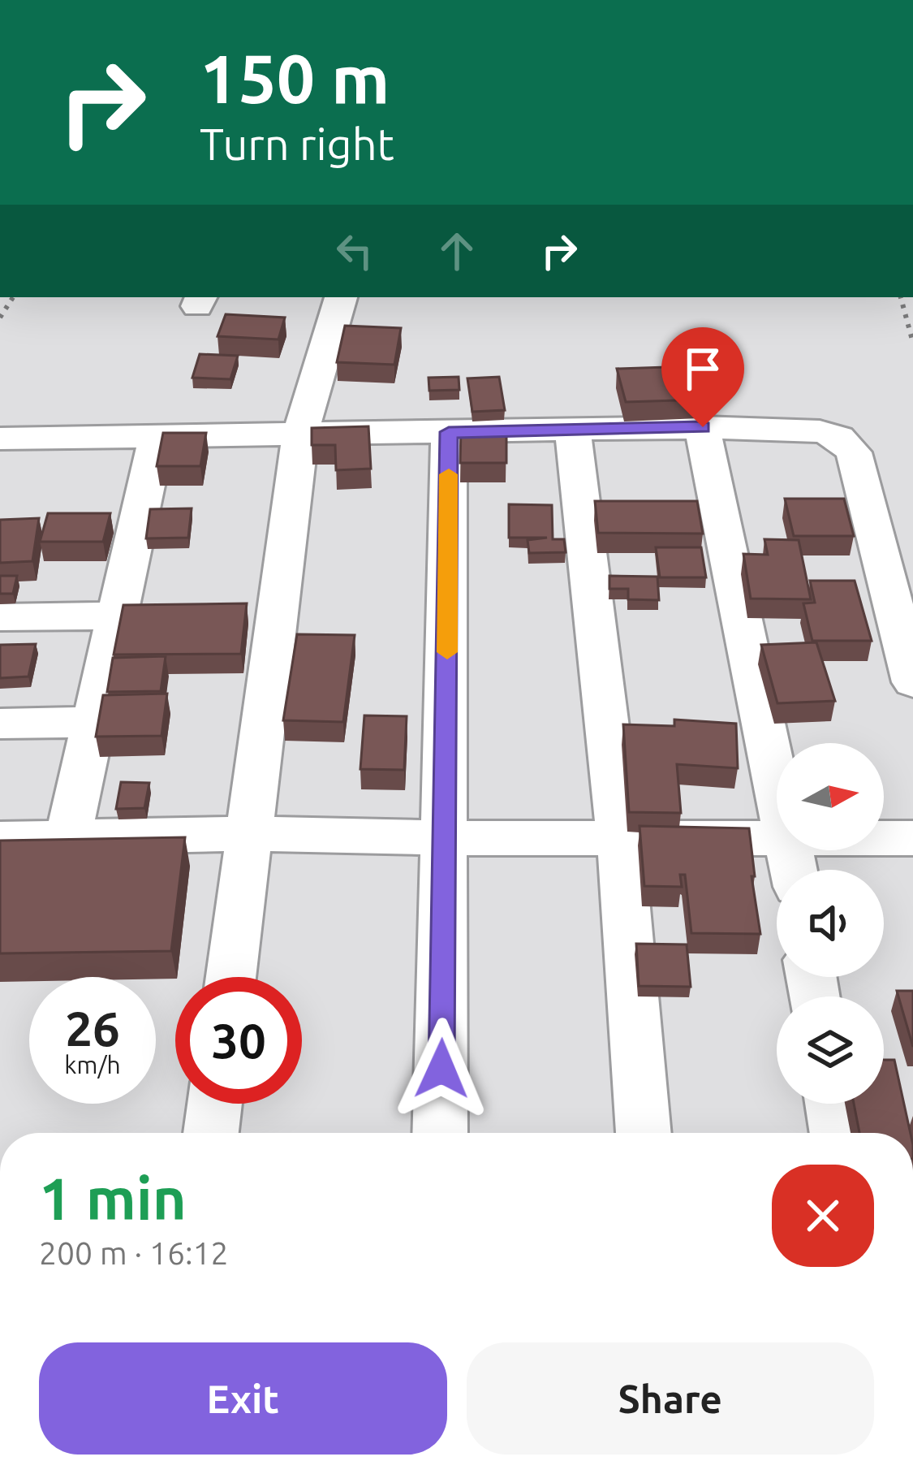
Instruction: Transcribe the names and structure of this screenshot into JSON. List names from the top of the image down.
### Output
{
  "north": "right",
  "page": {
    "turn": ["150 m", "Turn right"],
    "speed": "26 km/h",
    "limit": "30",
    "heading": ["1 min", "200 m · 16:12"],
    "buttons": ["Exit", "Share"]
  }
}
